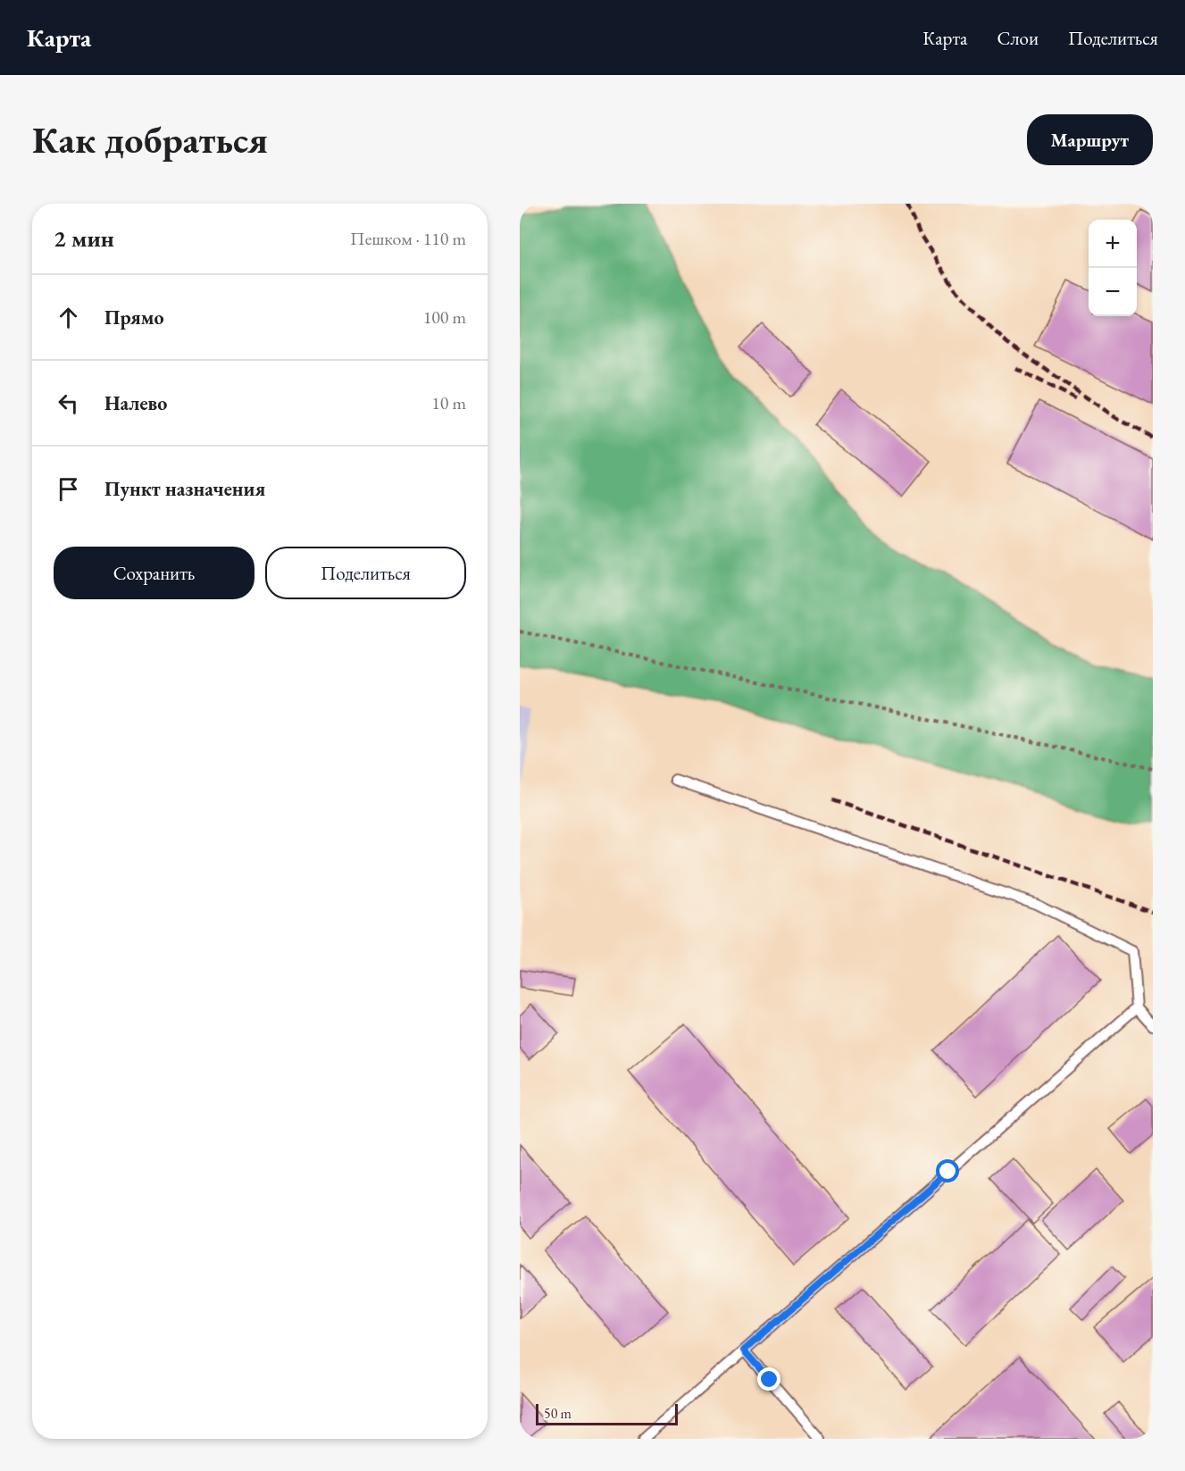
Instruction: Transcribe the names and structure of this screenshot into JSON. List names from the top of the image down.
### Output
{
  "scale_bar": "50 m",
  "page": {
    "header": "Карта",
    "nav": ["Карта", "Слои", "Поделиться"],
    "buttons": [
      "Маршрут",
      ["Сохранить", "Поделиться"]
    ],
    "title": "Как добраться",
    "heading": ["2 мин", "Пешком · 110 m"],
    "map_buttons": ["+", "−"],
    "list": [
      ["Прямо", "100 m"],
      ["Налево", "10 m"],
      "Пункт назначения"
    ],
    "scale": "50 m"
  }
}
